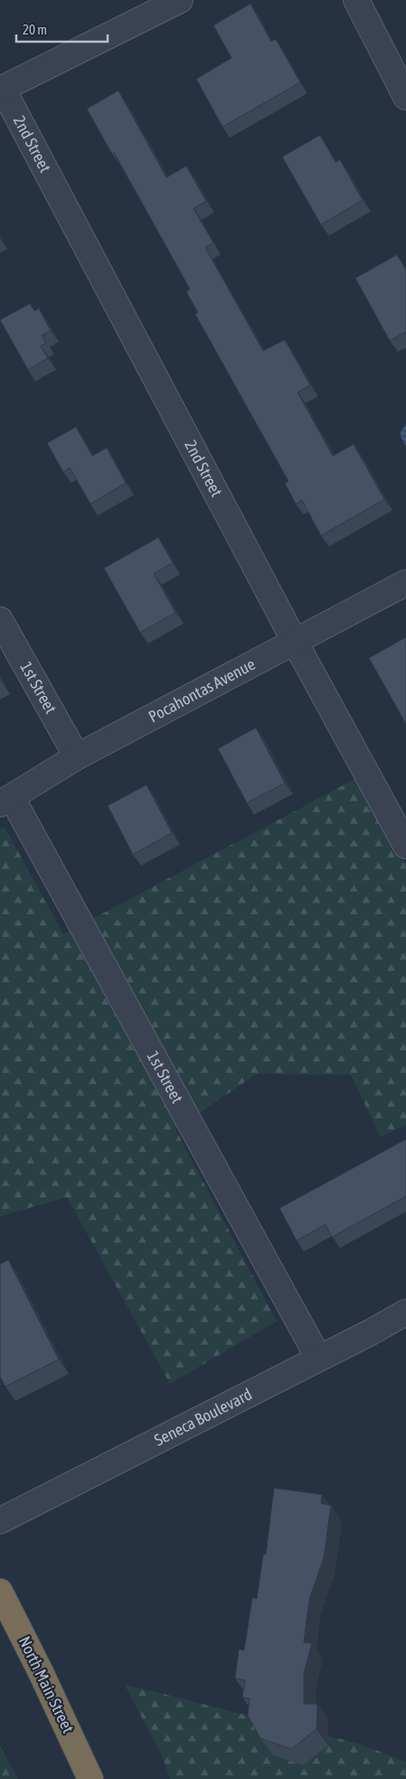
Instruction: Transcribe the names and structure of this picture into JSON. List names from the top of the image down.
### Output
{
  "streets": {
    "highway": ["North Main Street"],
    "street": [
      "2nd Street",
      "1st Street",
      "Pocahontas Avenue",
      "Seneca Boulevard"
    ]
  },
  "crossings": [
    ["2nd Street", "Pocahontas Avenue"],
    ["1st Street", "Pocahontas Avenue"],
    ["1st Street", "Seneca Boulevard"]
  ],
  "scale_bar": "20 m"
}
